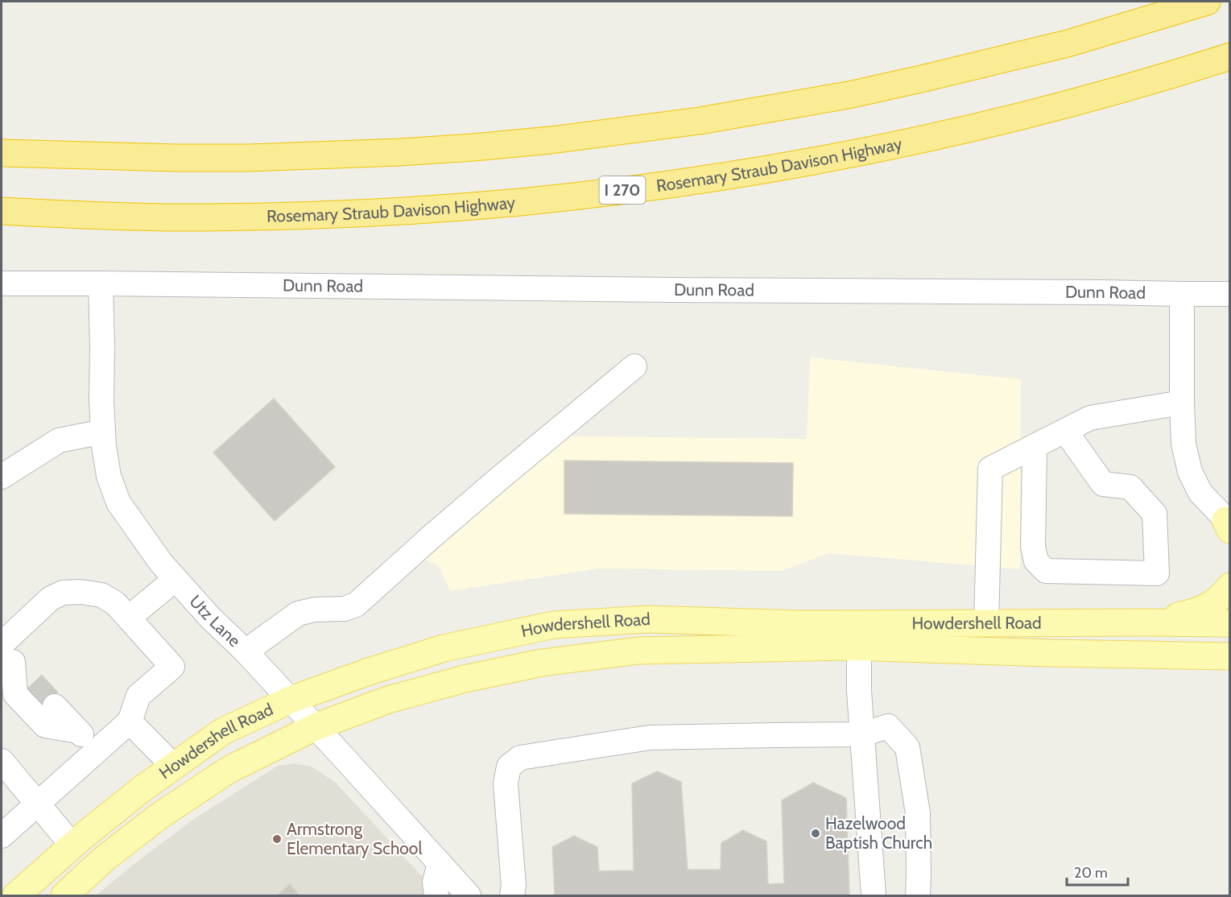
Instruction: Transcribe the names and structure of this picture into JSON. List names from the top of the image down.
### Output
{
  "streets": {
    "highway": ["Rosemary Straub Davison Highway", "I 270"],
    "main road": ["Howdershell Road"],
    "street": ["Dunn Road", "Utz Lane"]
  },
  "crossings": [
    ["Dunn Road", "Utz Lane"],
    ["Utz Lane", "Howdershell Road"]
  ],
  "places": ["Hazelwood Baptish Church", "Armstrong Elementary School"],
  "scale_bar": "20 m"
}
